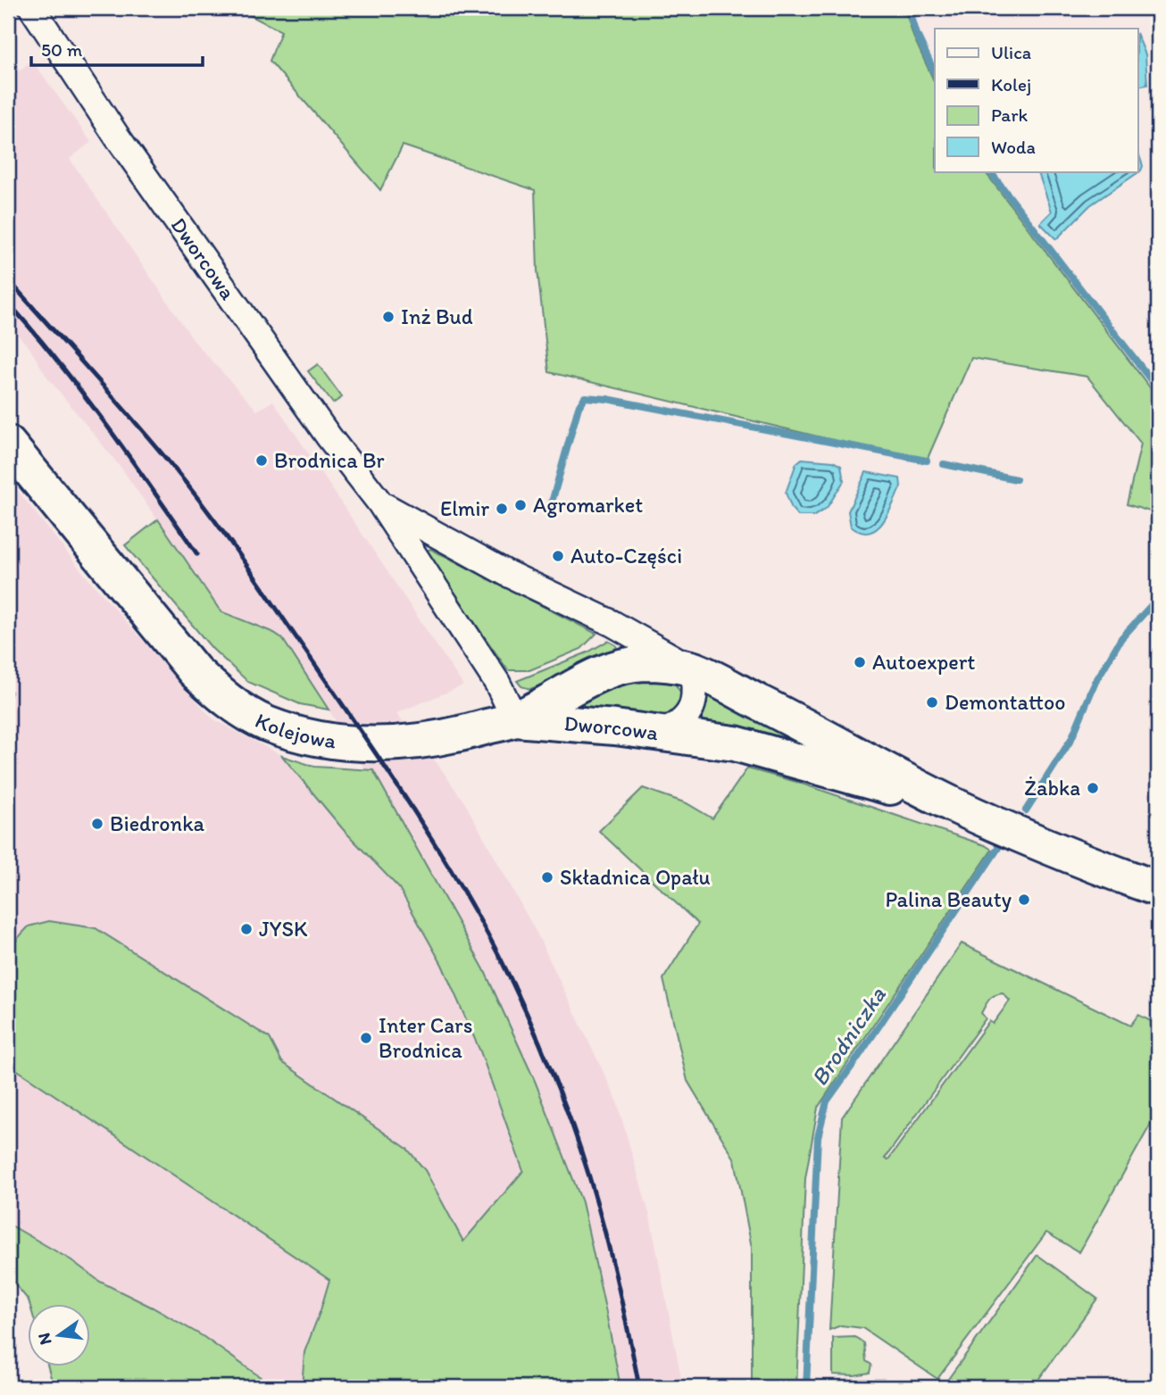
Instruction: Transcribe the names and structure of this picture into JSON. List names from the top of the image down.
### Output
{
  "streets": {
    "street": ["Dworcowa", "Kolejowa"]
  },
  "crossings": [
    ["Dworcowa", "Kolejowa"]
  ],
  "water": ["Brodniczka"],
  "places": [
    "Inż Bud",
    "Brodnica Br",
    "Agromarket",
    "Elmir",
    "Auto-Części",
    "Autoexpert",
    "Demontattoo",
    "Żabka",
    "Biedronka",
    "Składnica Opału",
    "Palina Beauty",
    "JYSK",
    "Inter Cars Brodnica"
  ],
  "legend": [
    "Ulica",
    "Kolej",
    "Park",
    "Woda"
  ],
  "scale_bar": "50 m",
  "north": "left"
}
